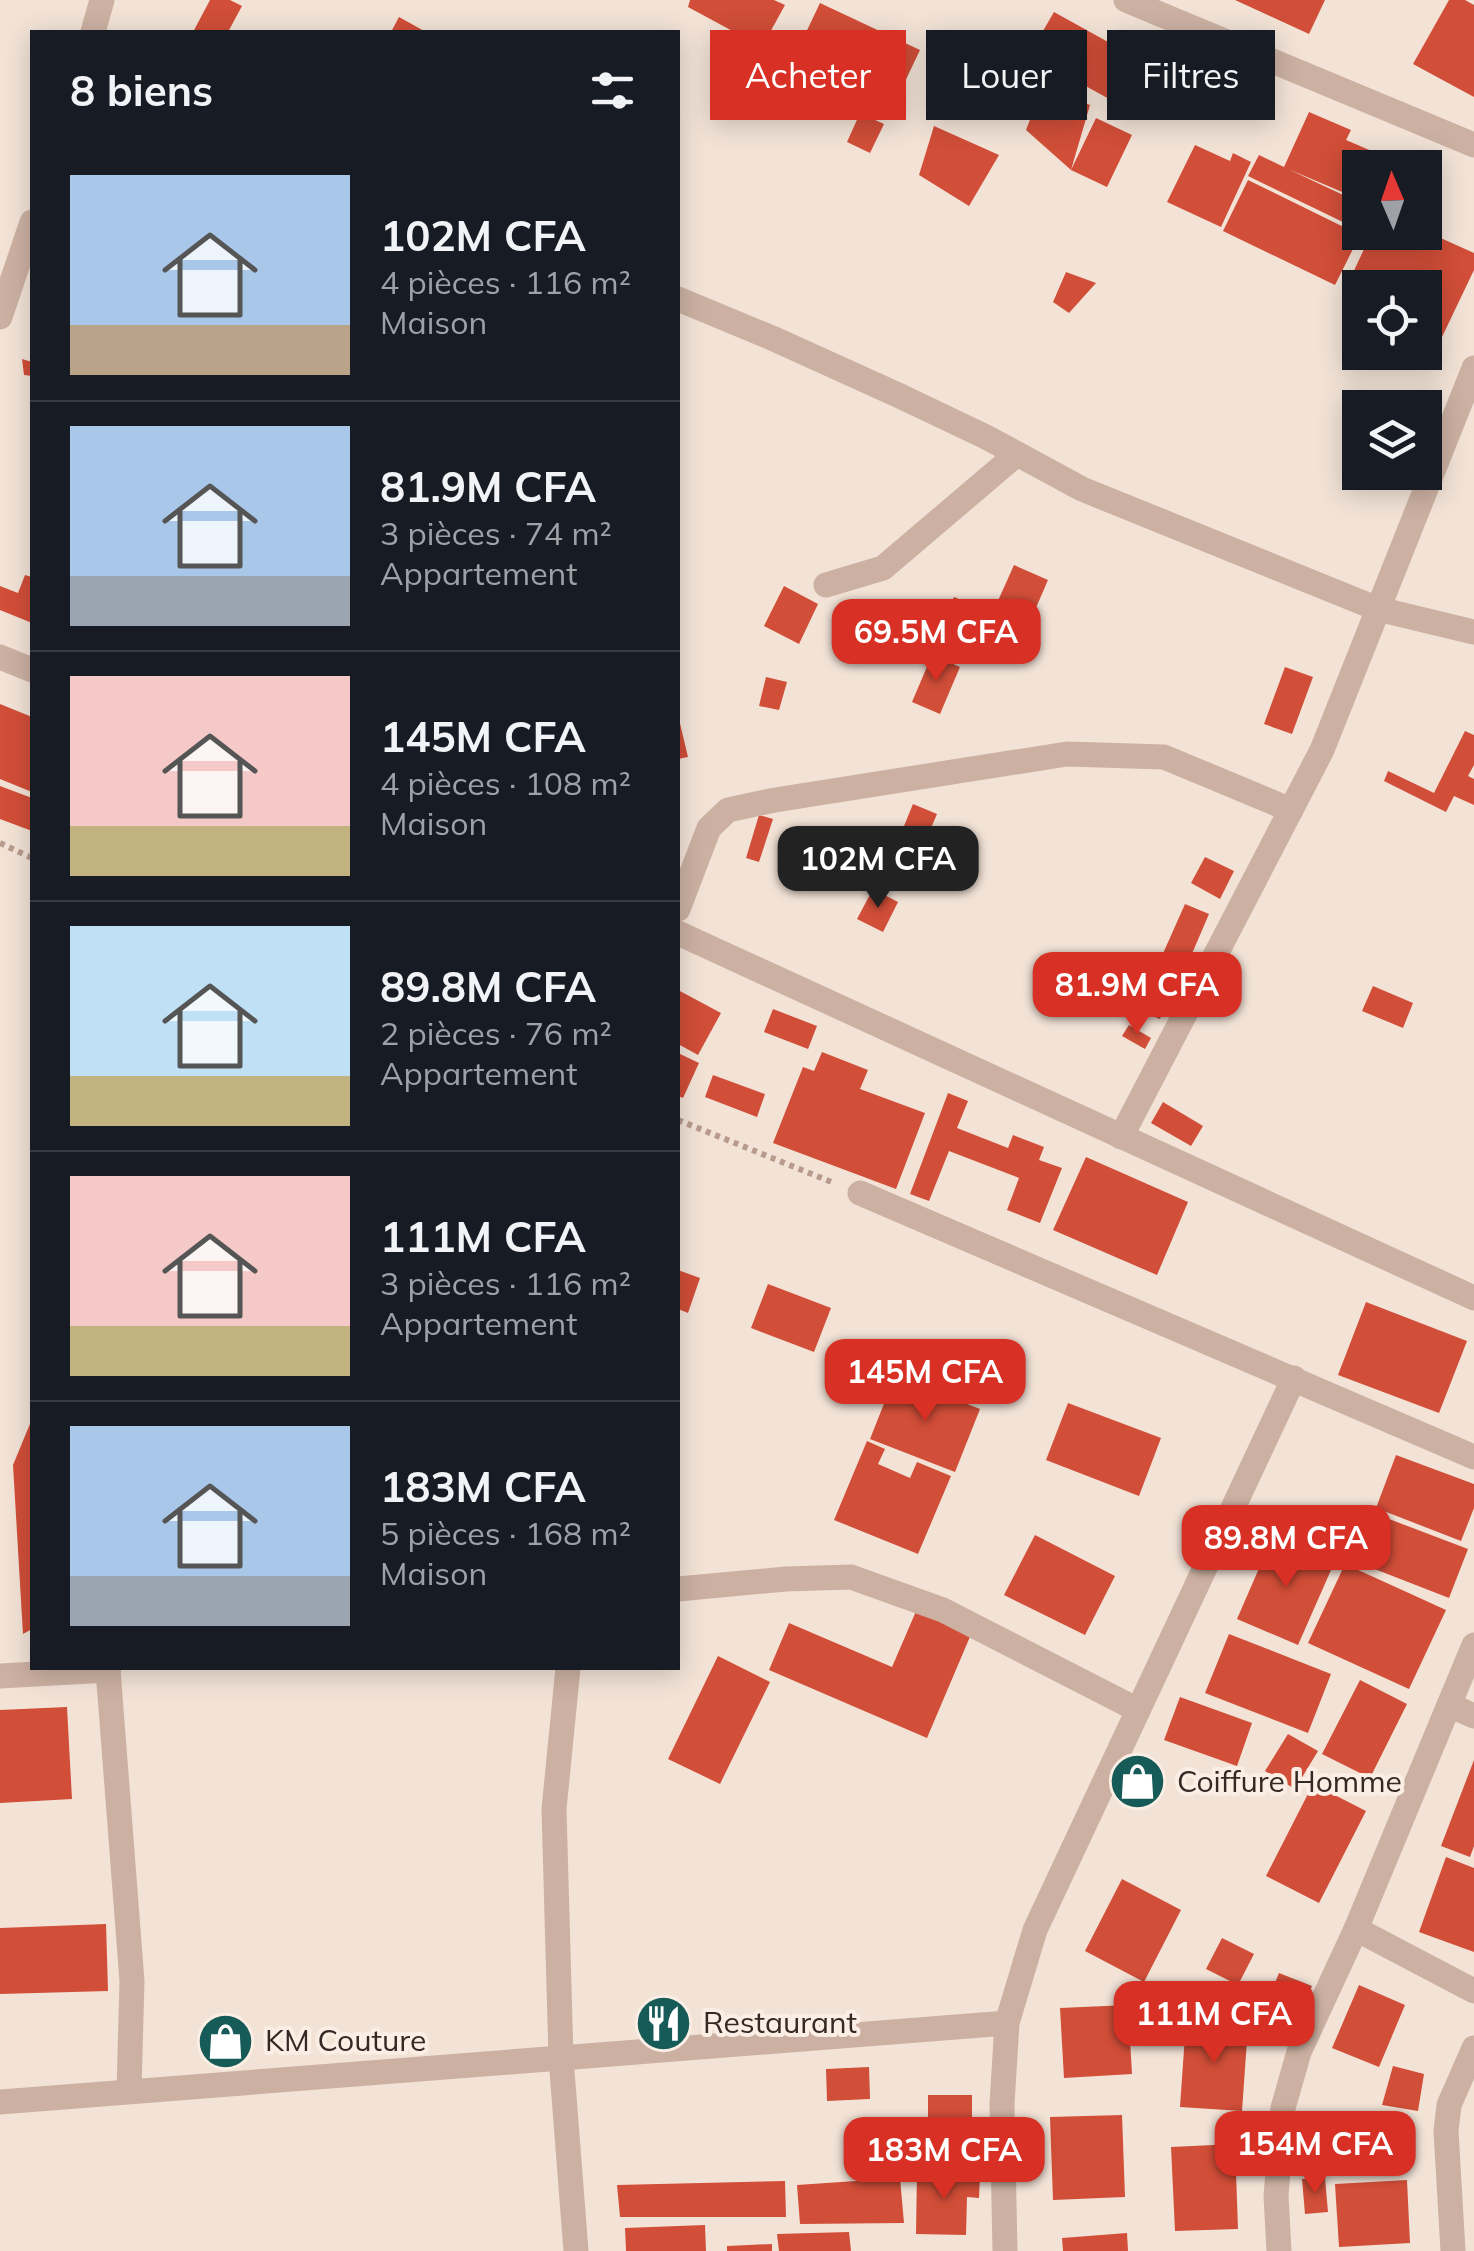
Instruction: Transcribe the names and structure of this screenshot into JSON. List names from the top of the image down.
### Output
{
  "places": {
    "shop": ["Coiffure Homme", "KM Couture"],
    "restaurant": ["Restaurant"]
  },
  "north": "top",
  "page": {
    "chip": ["Acheter", "Louer", "Filtres"],
    "heading": "8 biens",
    "list": [
      {
        "name": "102M CFA",
        "note": "4 pièces · 116 m² · Maison"
      },
      {
        "name": "81.9M CFA",
        "note": "3 pièces · 74 m² · Appartement"
      },
      {
        "name": "145M CFA",
        "note": "4 pièces · 108 m² · Maison"
      },
      {
        "name": "89.8M CFA",
        "note": "2 pièces · 76 m² · Appartement"
      },
      {
        "name": "111M CFA",
        "note": "3 pièces · 116 m² · Appartement"
      },
      {
        "name": "183M CFA",
        "note": "5 pièces · 168 m² · Maison"
      }
    ],
    "price": [
      "69.5M CFA",
      "102M CFA",
      "81.9M CFA",
      "145M CFA",
      "89.8M CFA",
      "111M CFA",
      "154M CFA",
      "183M CFA"
    ]
  }
}
